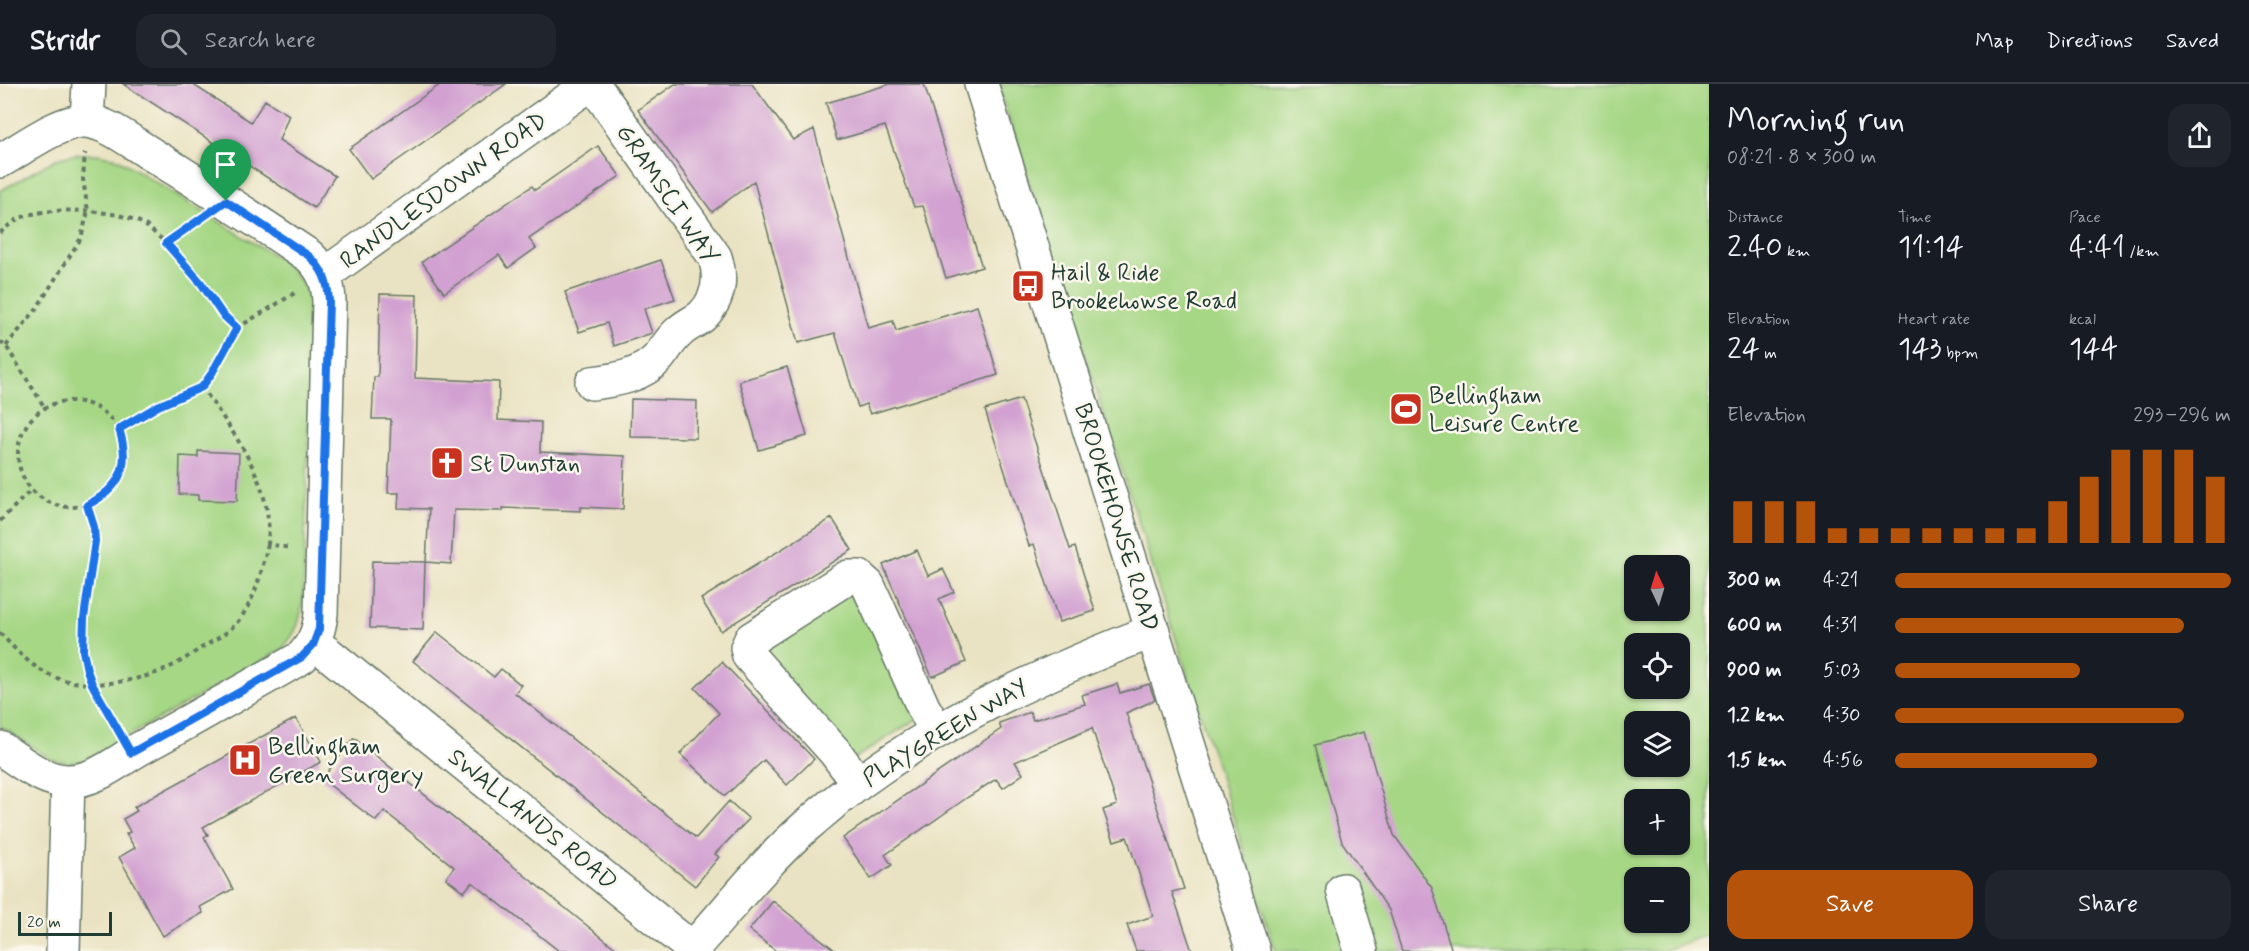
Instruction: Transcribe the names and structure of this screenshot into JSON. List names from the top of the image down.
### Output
{
  "streets": {
    "street": [
      "RANDLESDOWN ROAD",
      "GRAMSCI WAY",
      "BROOKEHOWSE ROAD",
      "PLAYGREEN WAY",
      "SWALLANDS ROAD"
    ]
  },
  "crossings": [
    ["RANDLESDOWN ROAD", "GRAMSCI WAY"],
    ["BROOKEHOWSE ROAD", "PLAYGREEN WAY"],
    ["PLAYGREEN WAY", "SWALLANDS ROAD"]
  ],
  "places": {
    "bus stop": ["Hail & Ride Brookehowse Road"],
    "sports": ["Bellingham Leisure Centre"],
    "church": ["St Dunstan"],
    "hospital": ["Bellingham Green Surgery"]
  },
  "scale_bar": "20 m",
  "north": "top",
  "page": {
    "header": "Stridr",
    "search": "Search here",
    "nav": ["Map", "Directions", "Saved"],
    "heading": ["Morning run", "08:21 · 8 × 300 m"],
    "stats": [
      ["Distance", "2.40 km"],
      ["Time", "11:14"],
      ["Pace", "4:41 /km"],
      ["Elevation", "24 m"],
      ["Heart rate", "143 bpm"],
      ["kcal", "144"]
    ],
    "chart": ["Elevation", "293–296 m"],
    "map_buttons": ["+", "−"],
    "list": [
      {
        "name": "300 m",
        "note": "4:21"
      },
      {
        "name": "600 m",
        "note": "4:31"
      },
      {
        "name": "900 m",
        "note": "5:03"
      },
      {
        "name": "1.2 km",
        "note": "4:30"
      },
      {
        "name": "1.5 km",
        "note": "4:56"
      }
    ],
    "buttons": ["Save", "Share"],
    "scale": "20 m"
  }
}
